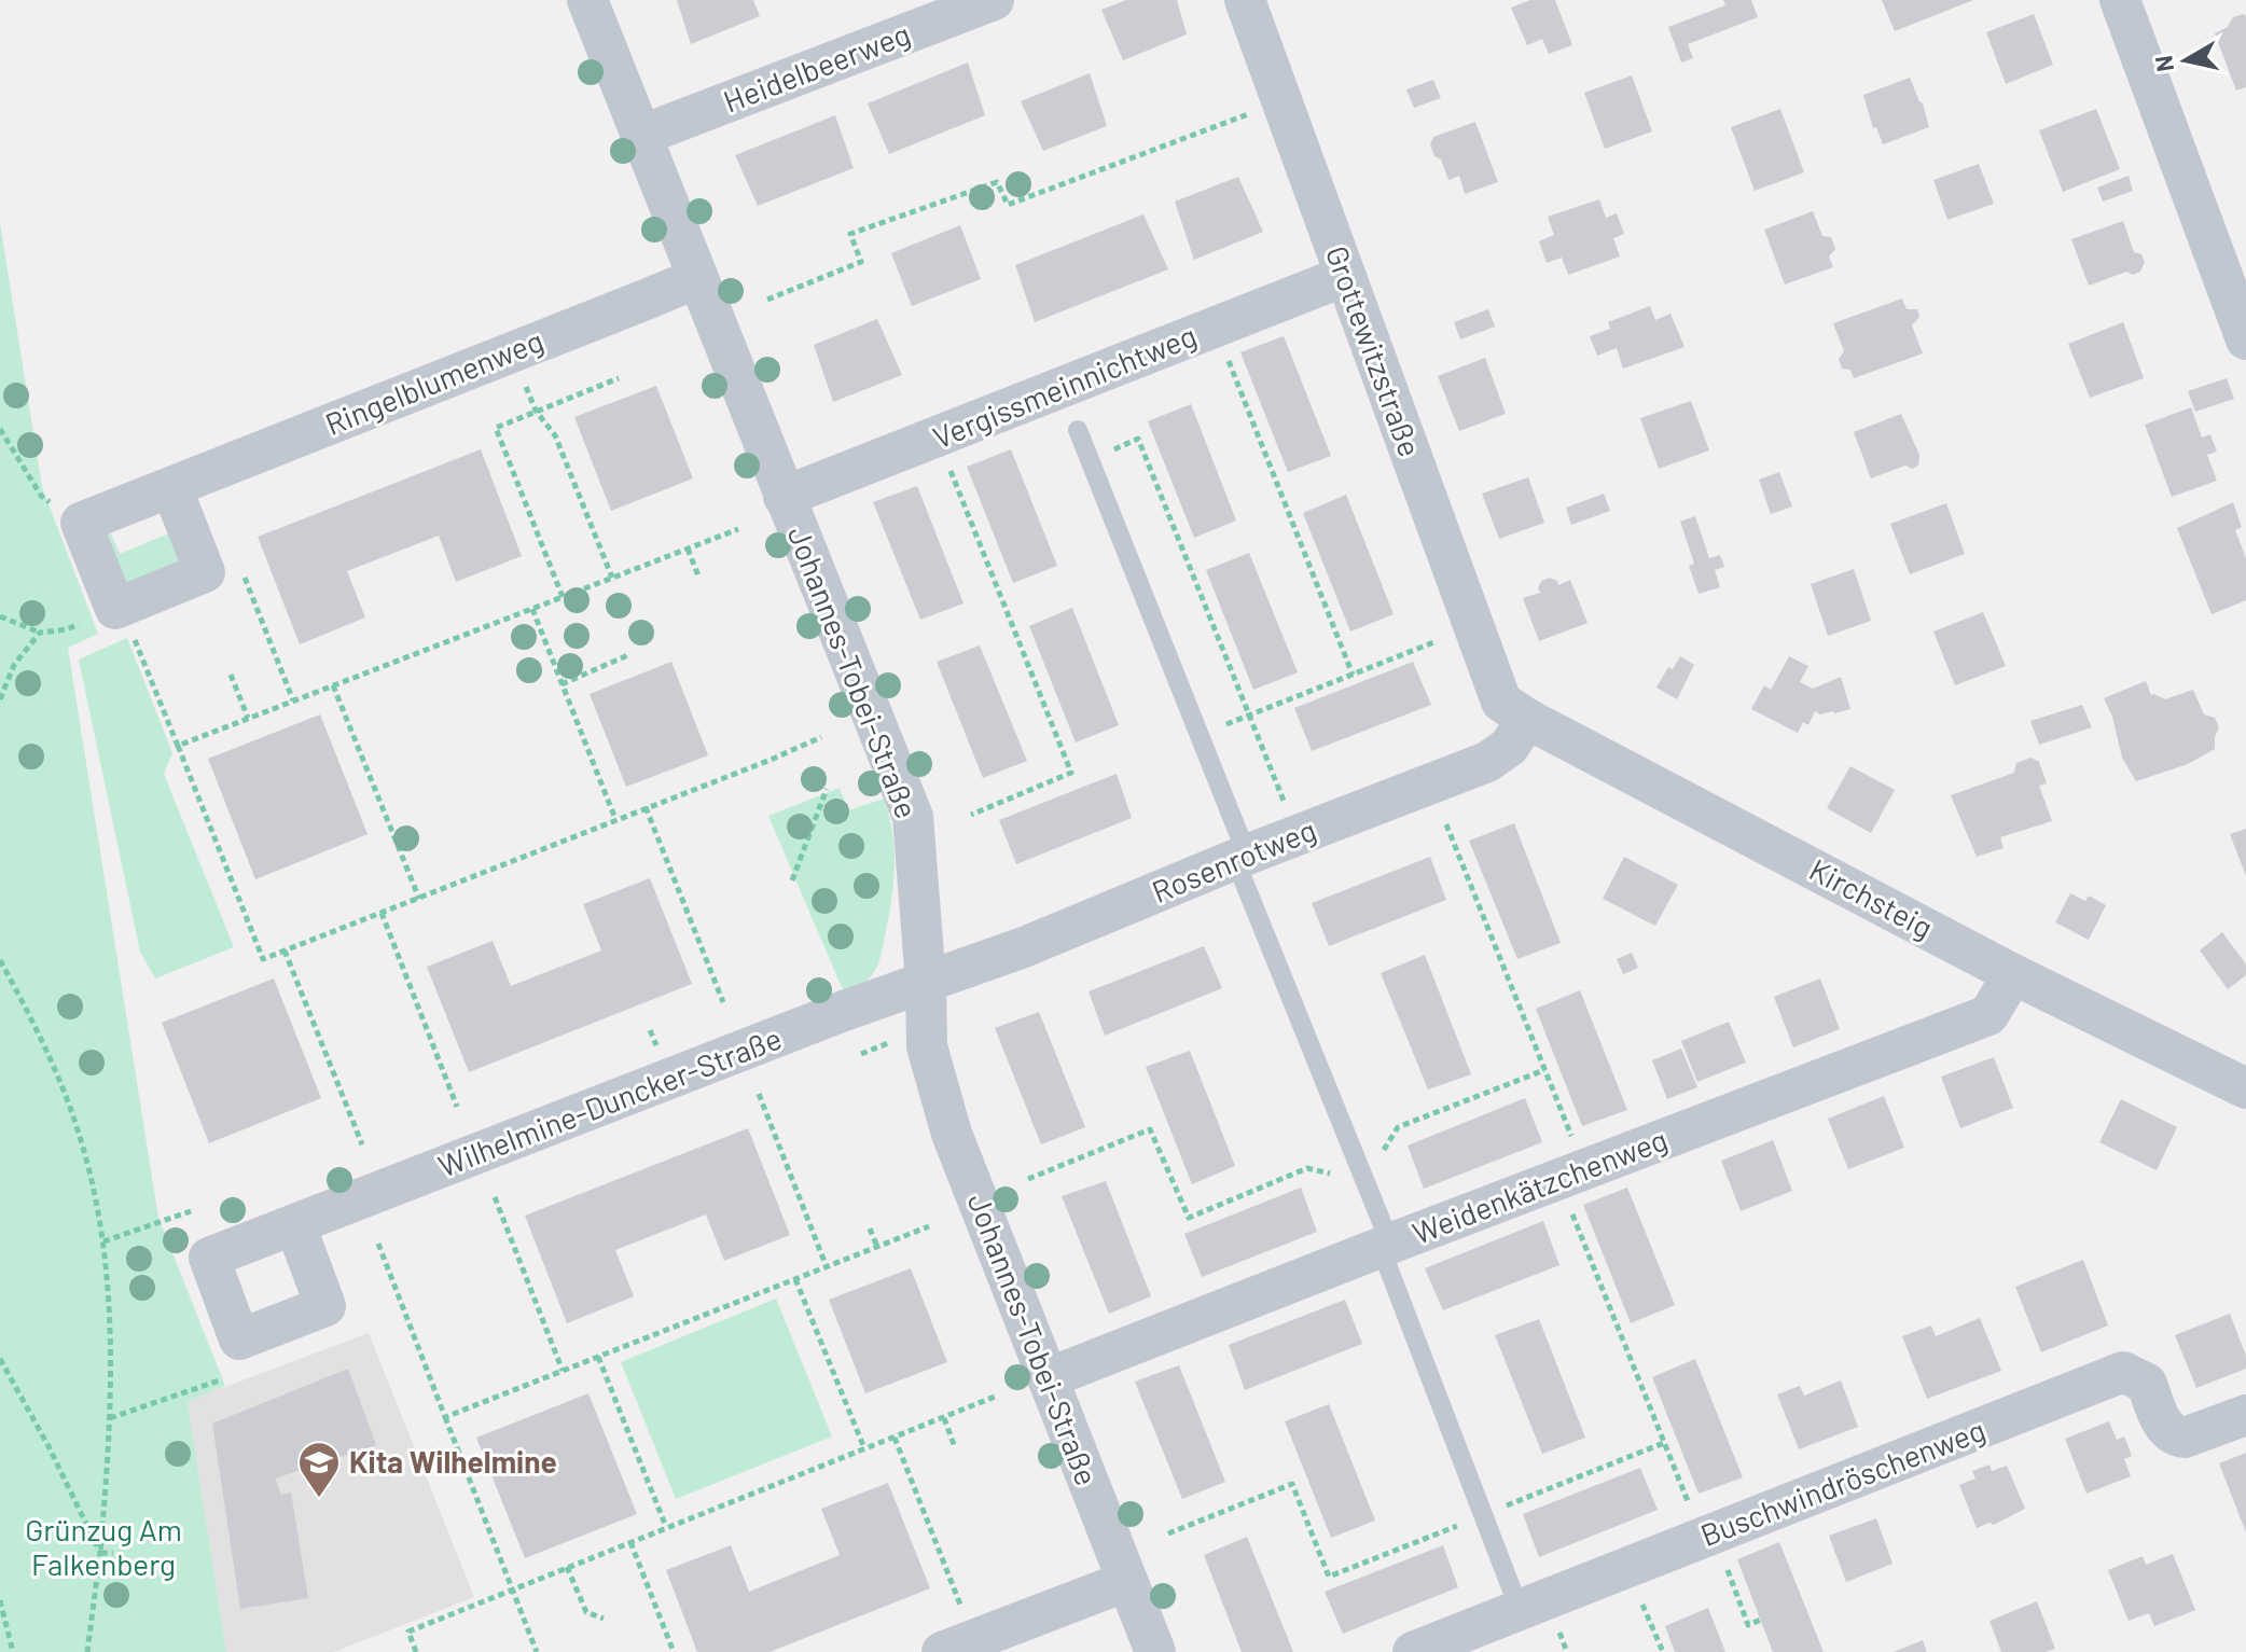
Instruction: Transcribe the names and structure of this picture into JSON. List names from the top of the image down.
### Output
{
  "streets": {
    "street": [
      "Heidelbeerweg",
      "Grottewitzstraße",
      "Ringelblumenweg",
      "Vergissmeinnichtweg",
      "Johannes-Tobei-Straße",
      "Rosenrotweg",
      "Kirchsteig",
      "Wilhelmine-Duncker-Straße",
      "Weidenkätzchenweg",
      "Buschwindröschenweg"
    ]
  },
  "crossings": [
    ["Heidelbeerweg", "Johannes-Tobei-Straße"],
    ["Grottewitzstraße", "Vergissmeinnichtweg"],
    ["Grottewitzstraße", "Rosenrotweg"],
    ["Grottewitzstraße", "Kirchsteig"],
    ["Ringelblumenweg", "Johannes-Tobei-Straße"],
    ["Vergissmeinnichtweg", "Johannes-Tobei-Straße"],
    ["Johannes-Tobei-Straße", "Rosenrotweg"],
    ["Johannes-Tobei-Straße", "Wilhelmine-Duncker-Straße"],
    ["Johannes-Tobei-Straße", "Weidenkätzchenweg"],
    ["Rosenrotweg", "Kirchsteig"],
    ["Rosenrotweg", "Wilhelmine-Duncker-Straße"],
    ["Kirchsteig", "Weidenkätzchenweg"]
  ],
  "parks": ["Grünzug Am Falkenberg"],
  "places": {
    "school or university": ["Kita Wilhelmine"]
  },
  "north": "left"
}
